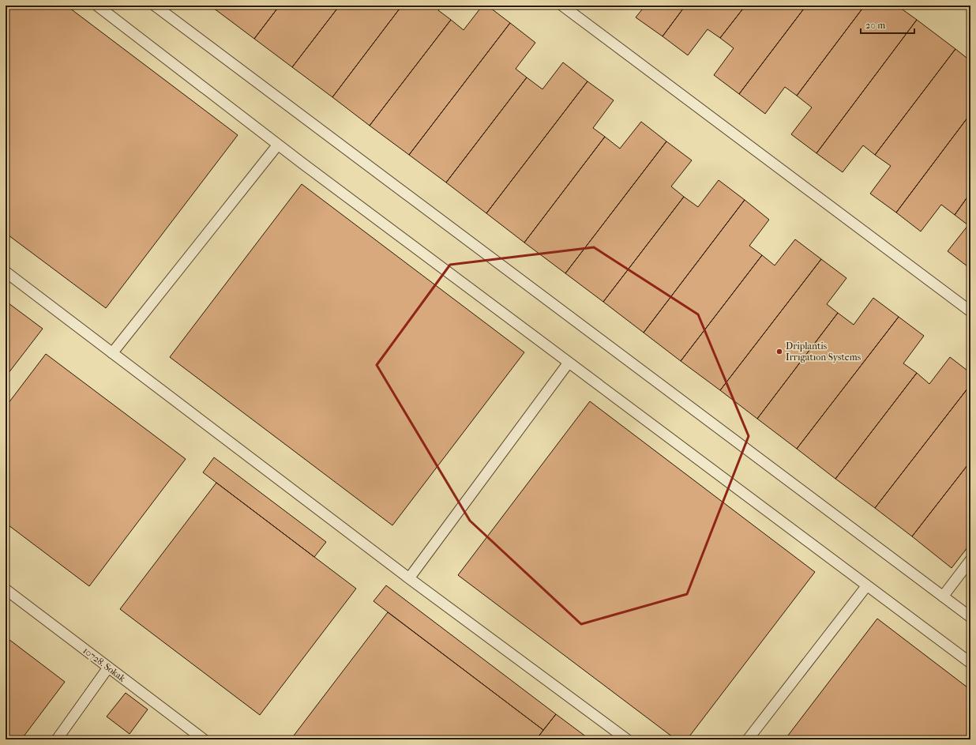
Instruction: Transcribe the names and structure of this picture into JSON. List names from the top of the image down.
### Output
{
  "streets": {
    "lane": ["10728. Sokak"]
  },
  "places": ["Driplantis Irrıgatıon Systems"],
  "scale_bar": "20 m"
}
